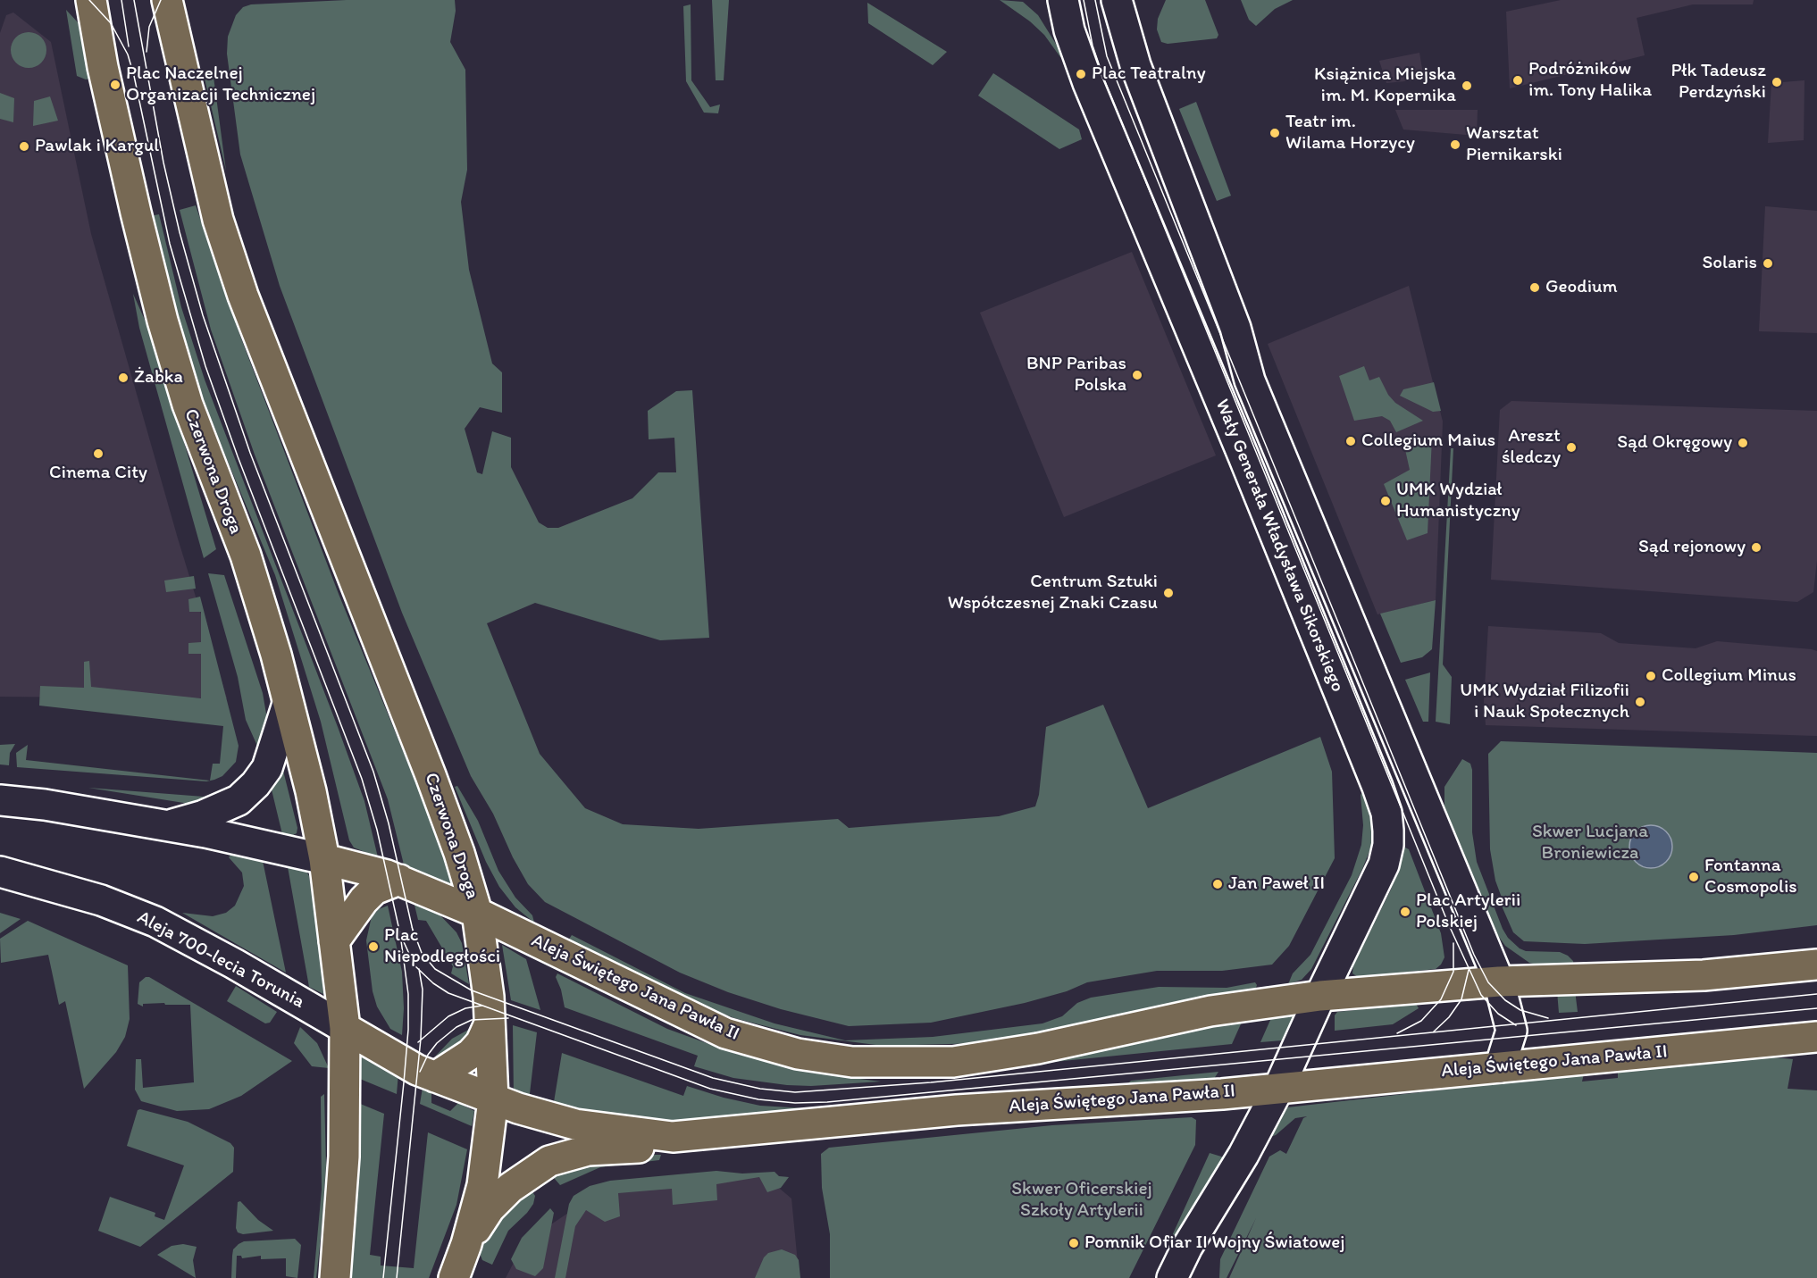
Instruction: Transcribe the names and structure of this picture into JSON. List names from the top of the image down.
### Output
{
  "streets": {
    "main road": ["Czerwona Droga", "Aleja Świętego Jana Pawła II"],
    "street": ["Wały Generała Władysława Sikorskiego", "Aleja 700-lecia Torunia"]
  },
  "crossings": [
    ["Czerwona Droga", "Aleja 700-lecia Torunia"],
    ["Czerwona Droga", "Aleja Świętego Jana Pawła II"],
    ["Wały Generała Władysława Sikorskiego", "Aleja Świętego Jana Pawła II"],
    ["Aleja 700-lecia Torunia", "Aleja Świętego Jana Pawła II"]
  ],
  "parks": ["Skwer Lucjana Broniewicza", "Skwer Oficerskiej Szkoły Artylerii"],
  "places": [
    "Plac Teatralny",
    "Podróżników im. Tony Halika",
    "Płk Tadeusz Perdzyński",
    "Plac Naczelnej Organizacji Technicznej",
    "Książnica Miejska im. M. Kopernika",
    "Teatr im. Wilama Horzycy",
    "Warsztat Piernikarski",
    "Pawlak i Kargul",
    "Solaris",
    "Geodium",
    "BNP Paribas Polska",
    "Żabka",
    "Collegium Maius",
    "Sąd Okręgowy",
    "Areszt śledczy",
    "Cinema City",
    "UMK Wydział Humanistyczny",
    "Sąd rejonowy",
    "Centrum Sztuki Współczesnej Znaki Czasu",
    "Collegium Minus",
    "UMK Wydział Filizofii i Nauk Społecznych",
    "Fontanna Cosmopolis",
    "Jan Paweł II",
    "Plac Artylerii Polskiej",
    "Plac Niepodległości",
    "Pomnik Ofiar II Wojny Światowej"
  ]
}
